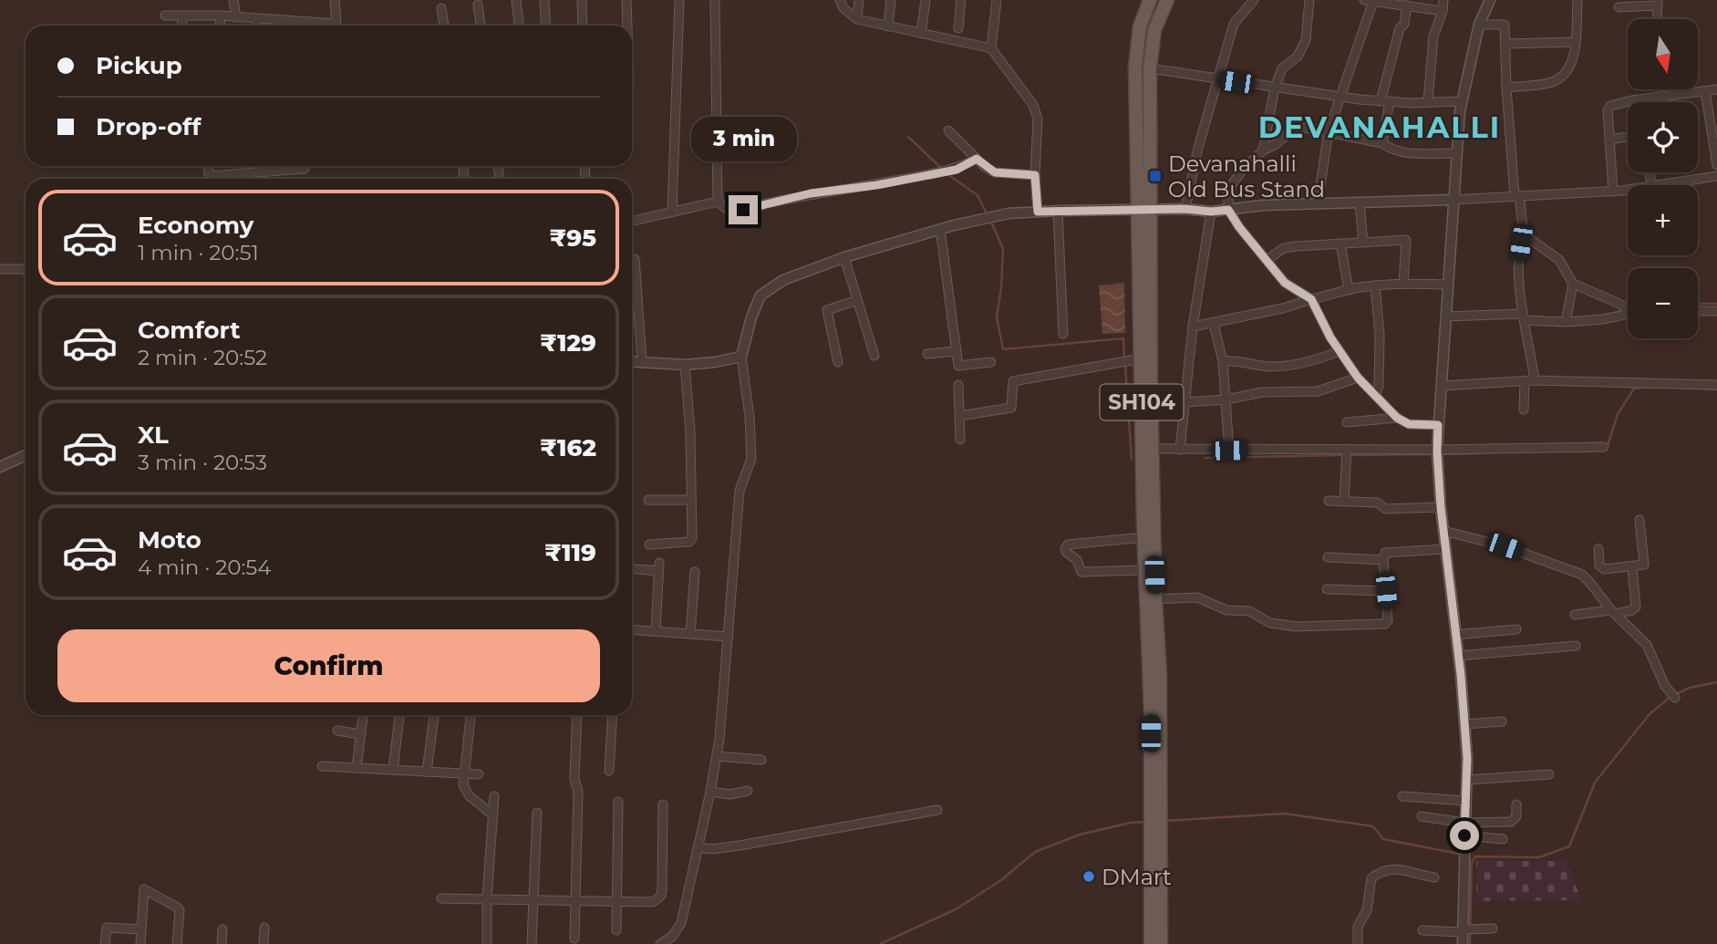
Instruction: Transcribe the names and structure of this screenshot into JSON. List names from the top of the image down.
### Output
{
  "streets": {
    "main road": ["SH104"]
  },
  "districts": ["DEVANAHALLI"],
  "places": {
    "transit": ["Devanahalli Old Bus Stand"],
    "other": ["DMart"]
  },
  "north": "bottom",
  "page": {
    "map_buttons": ["+", "−"],
    "banner": ["Pickup", "Drop-off"],
    "bubble": "3 min",
    "list": [
      {
        "name": "Economy",
        "note": "1 min · 20:51",
        "value": "₹95"
      },
      {
        "name": "Comfort",
        "note": "2 min · 20:52",
        "value": "₹129"
      },
      {
        "name": "XL",
        "note": "3 min · 20:53",
        "value": "₹162"
      },
      {
        "name": "Moto",
        "note": "4 min · 20:54",
        "value": "₹119"
      }
    ],
    "buttons": "Confirm"
  }
}
